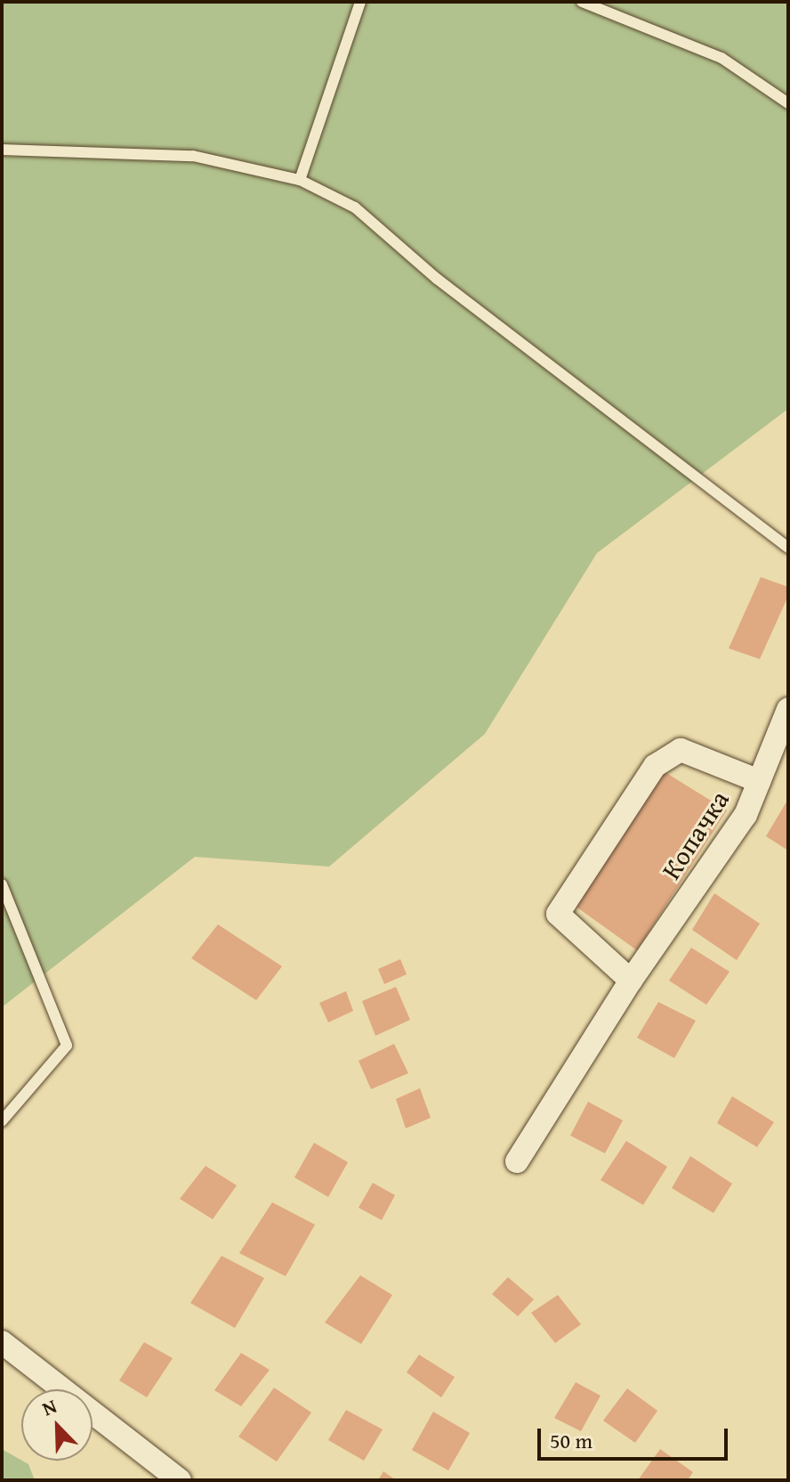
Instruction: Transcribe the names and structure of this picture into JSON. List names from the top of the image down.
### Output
{
  "streets": {
    "street": ["Копачка"]
  },
  "scale_bar": "50 m",
  "north": "top left"
}
